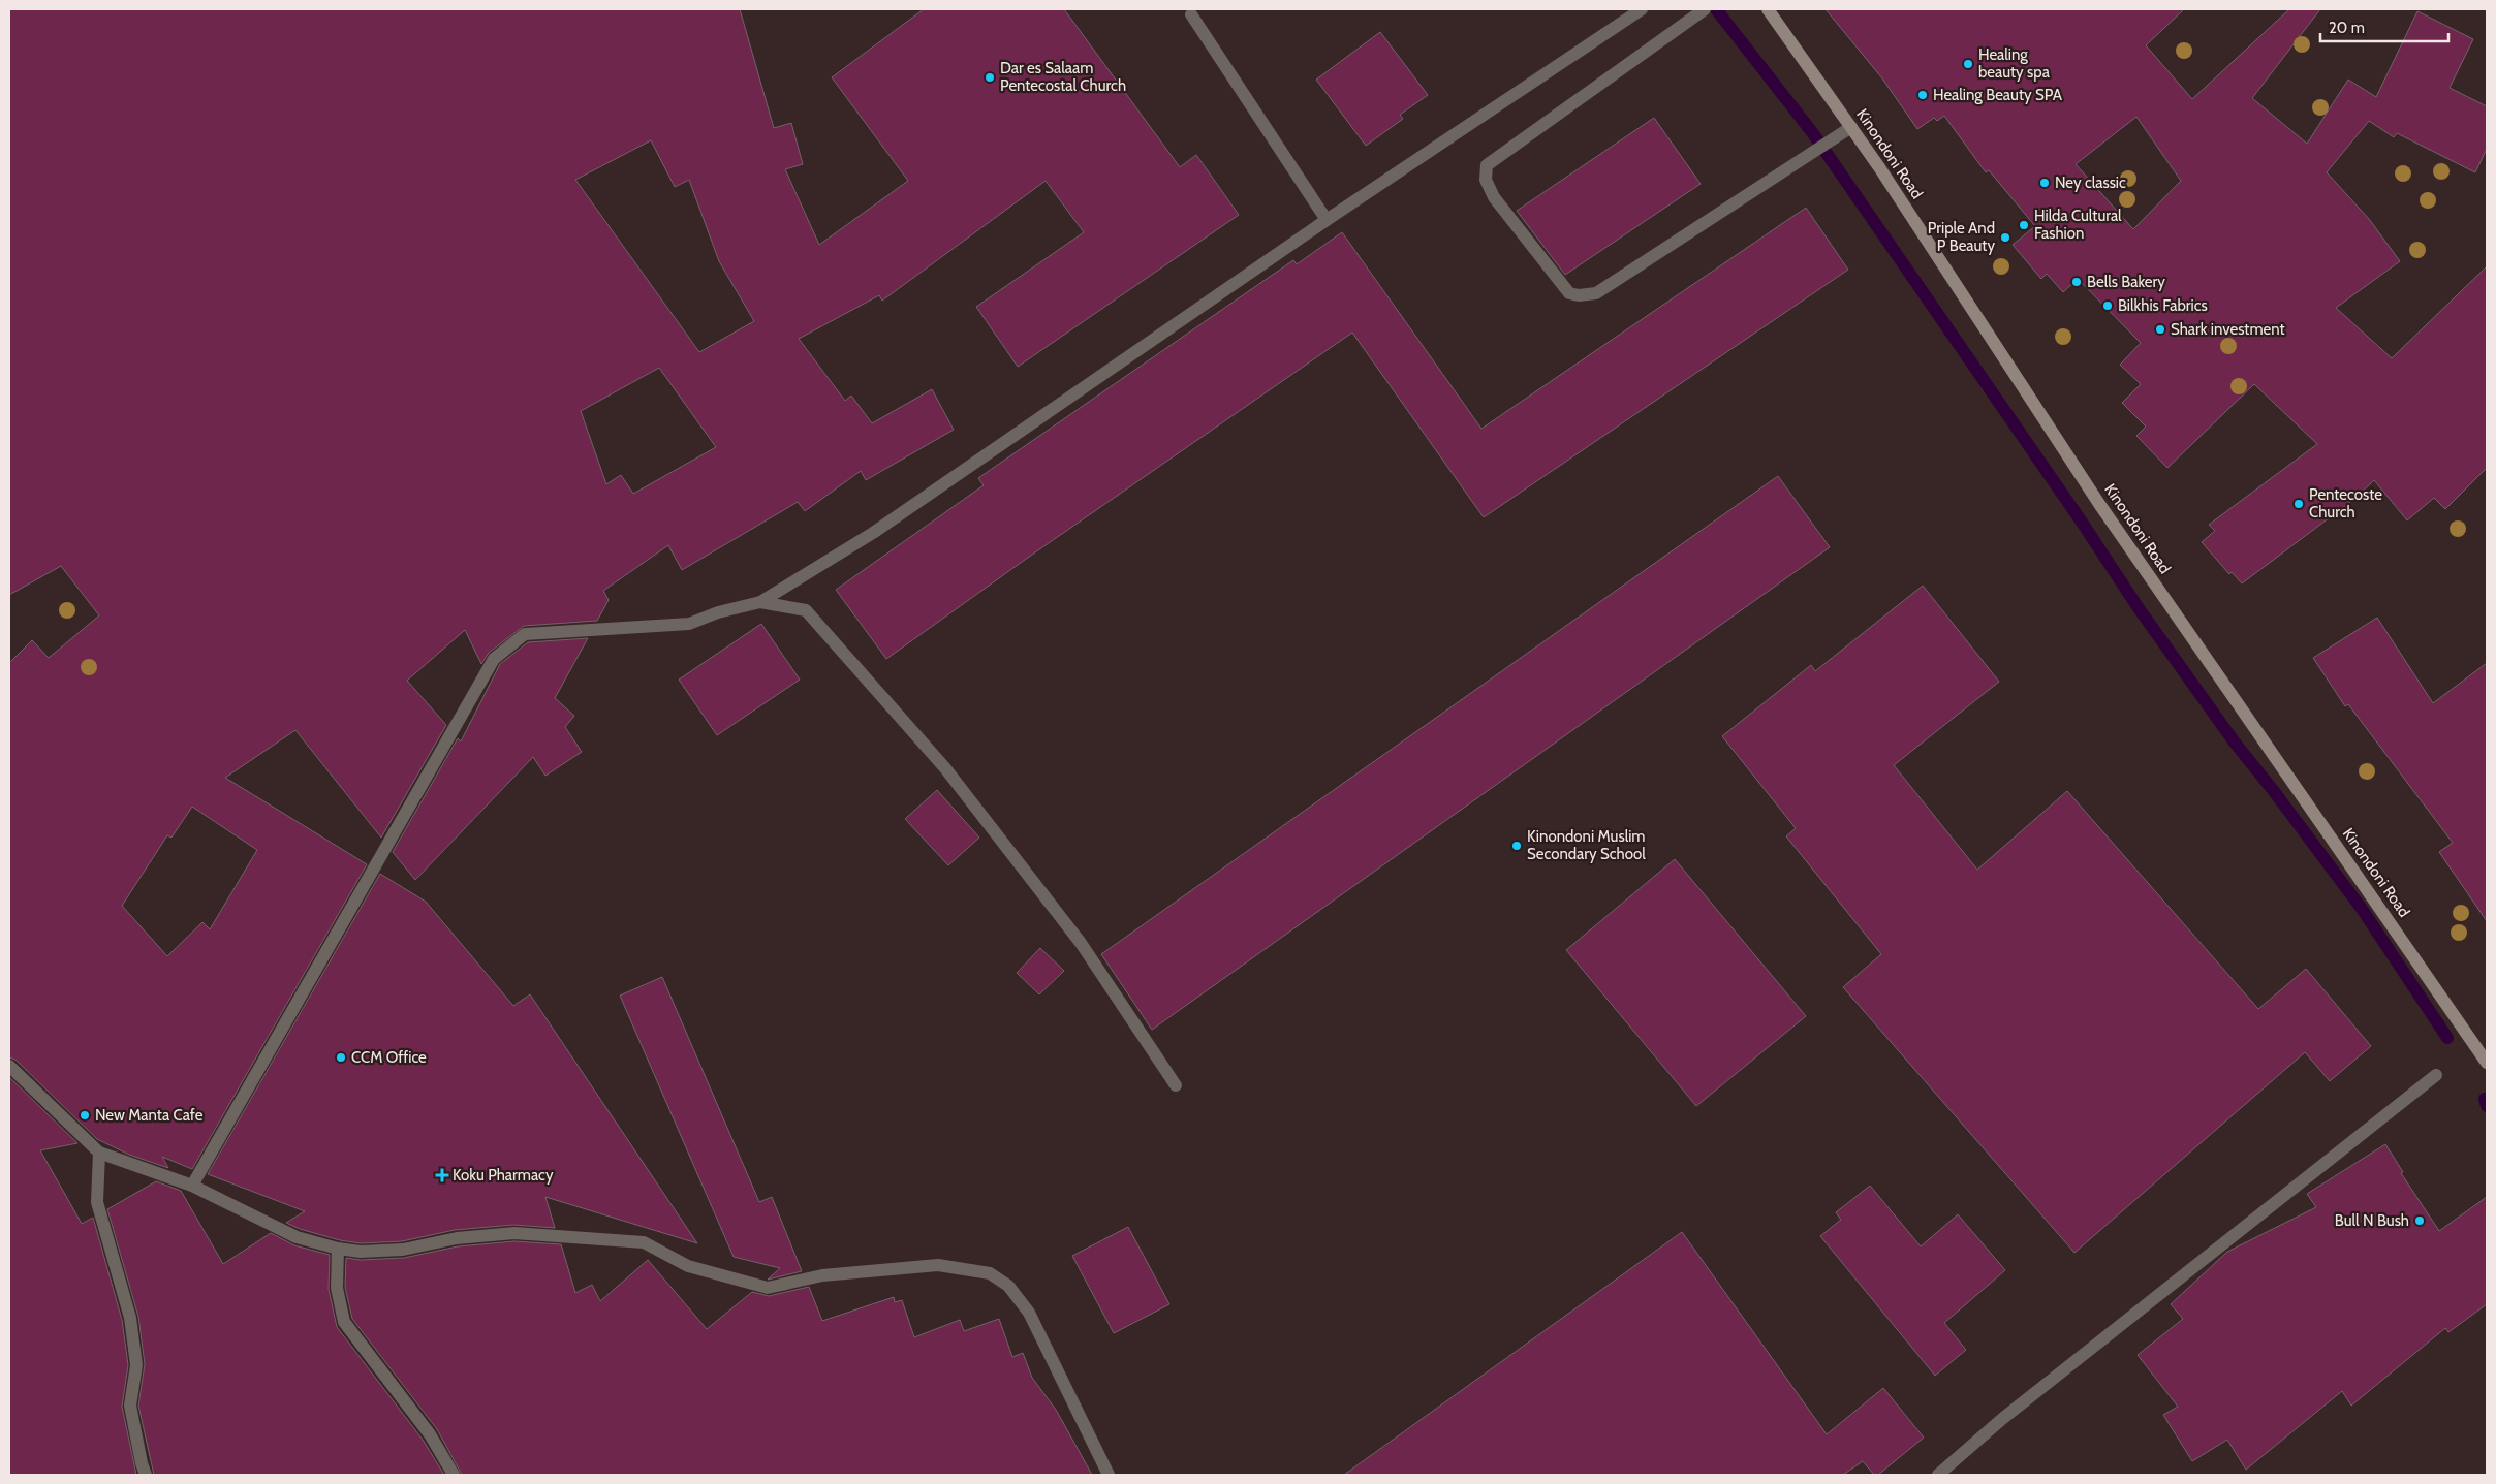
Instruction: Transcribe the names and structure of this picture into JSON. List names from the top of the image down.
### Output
{
  "streets": {
    "street": ["Kinondoni Road"]
  },
  "places": {
    "other": [
      "Healing beauty spa",
      "Dar es Salaam Pentecostal Church",
      "Healing Beauty SPA",
      "Ney classic",
      "Hilda Cultural Fashion",
      "Priple And P Beauty",
      "Bells Bakery",
      "Bilkhis Fabrics",
      "Shark investment",
      "Pentecoste Church",
      "Kinondoni Muslim Secondary School",
      "CCM Office",
      "New Manta Cafe",
      "Bull N Bush"
    ],
    "health": ["Koku Pharmacy"]
  },
  "scale_bar": "20 m"
}
